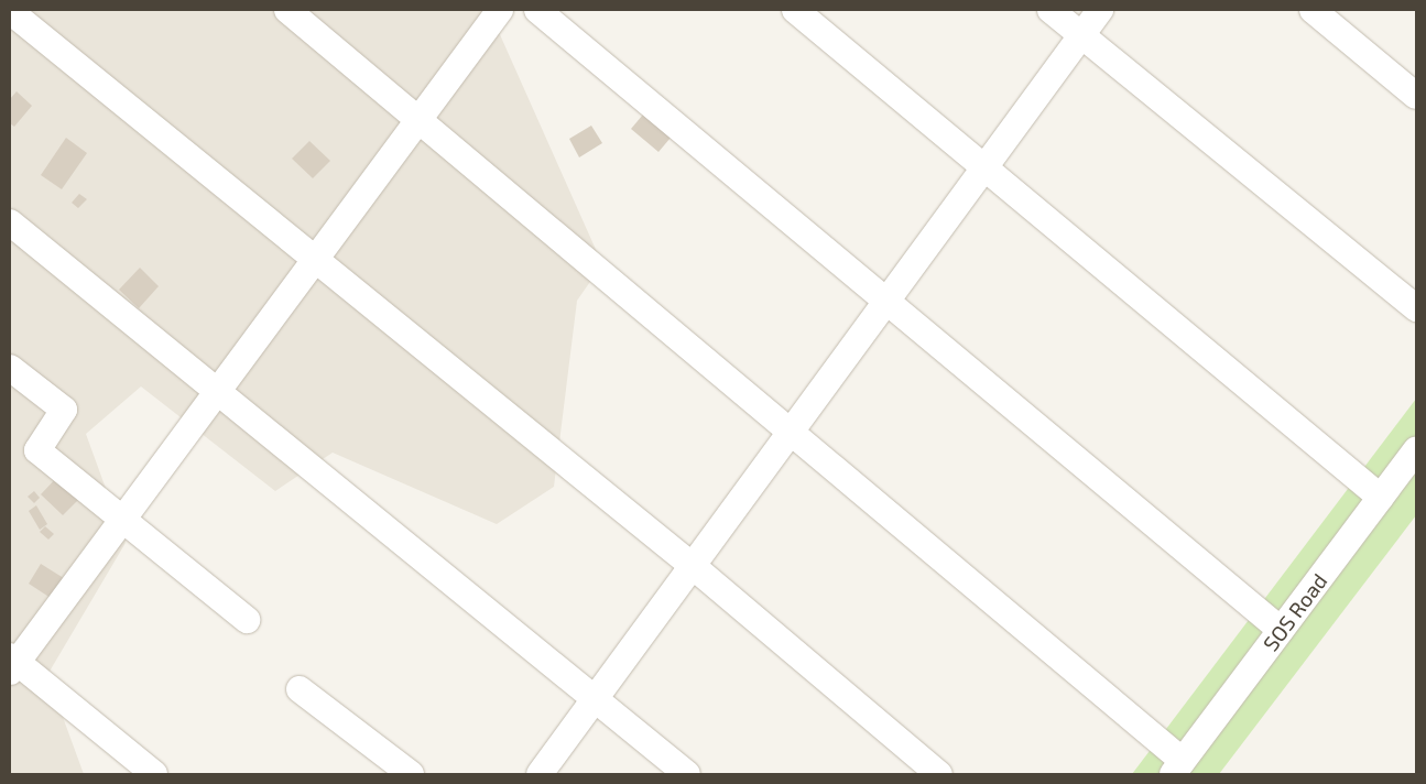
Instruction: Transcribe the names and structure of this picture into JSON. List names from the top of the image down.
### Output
{
  "streets": {
    "street": ["SOS Road"]
  }
}
